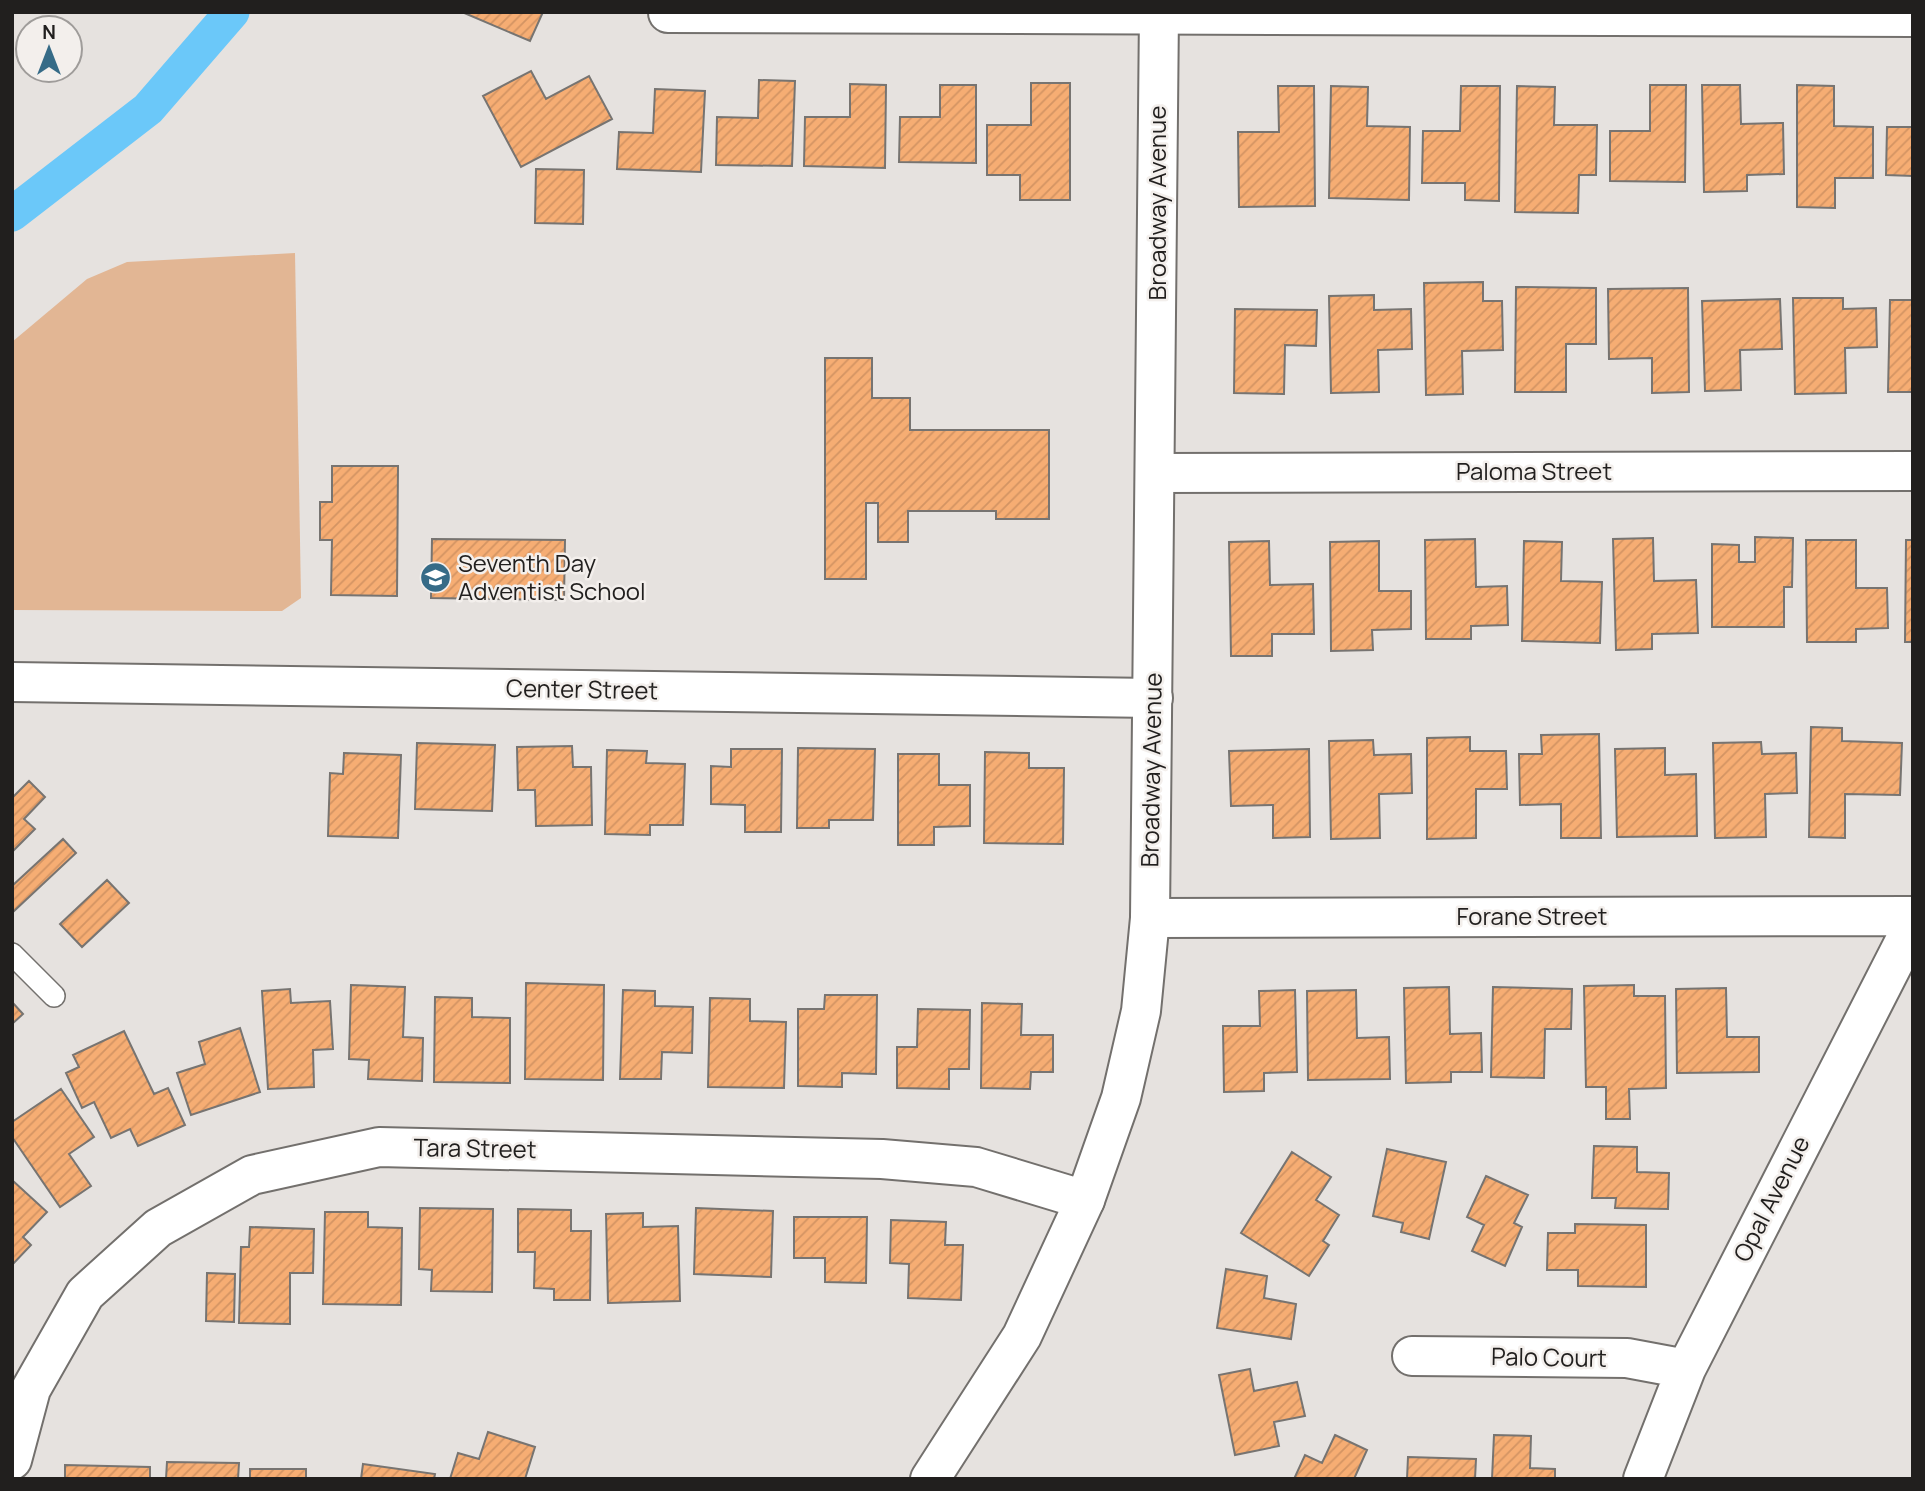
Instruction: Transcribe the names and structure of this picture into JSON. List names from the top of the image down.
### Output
{
  "streets": {
    "street": [
      "Broadway Avenue",
      "Paloma Street",
      "Center Street",
      "Forane Street",
      "Tara Street",
      "Opal Avenue",
      "Palo Court"
    ]
  },
  "crossings": [
    ["Broadway Avenue", "Paloma Street"],
    ["Broadway Avenue", "Center Street"],
    ["Broadway Avenue", "Forane Street"],
    ["Broadway Avenue", "Tara Street"],
    ["Opal Avenue", "Palo Court"]
  ],
  "places": {
    "school or university": ["Seventh Day Adventist School"]
  },
  "north": "top"
}
